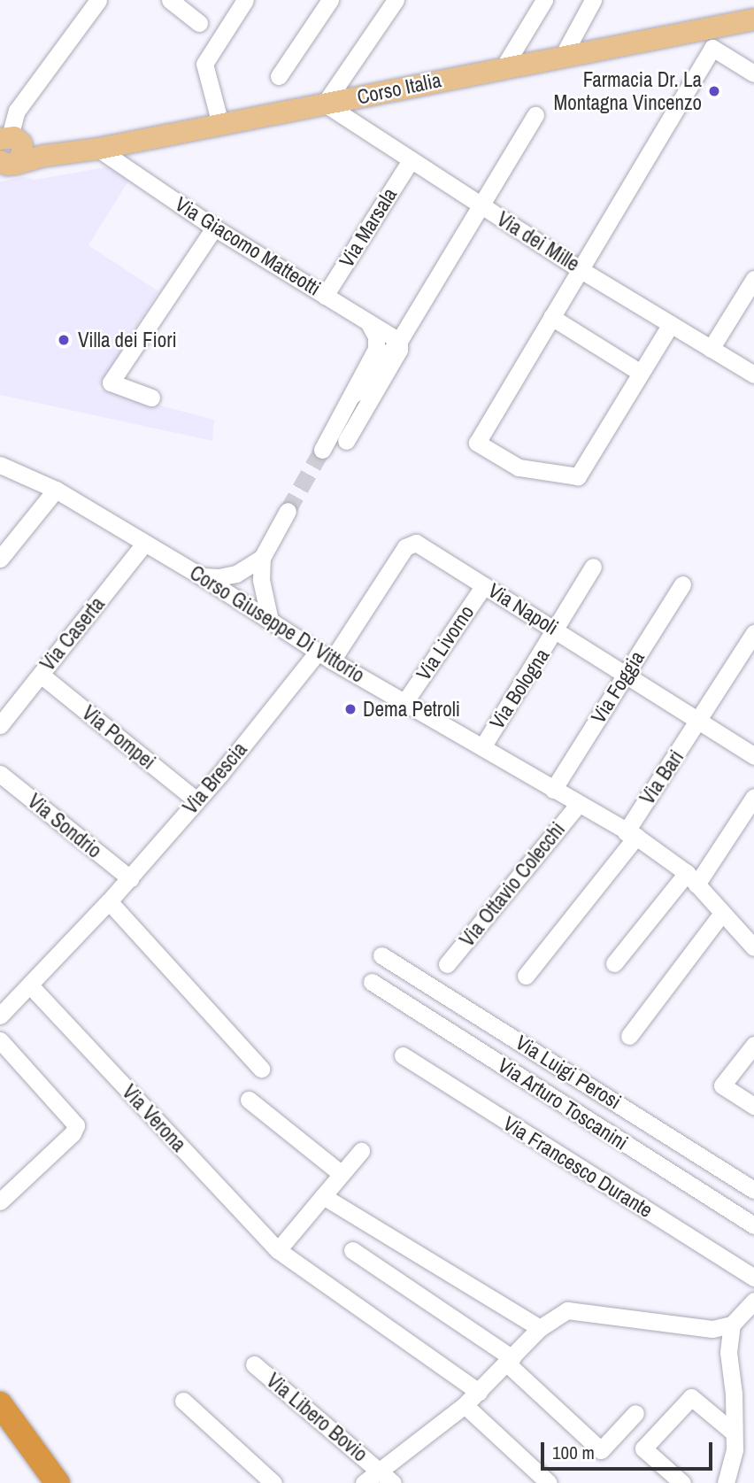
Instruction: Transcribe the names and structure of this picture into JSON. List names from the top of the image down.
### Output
{
  "streets": {
    "main road": ["Corso Italia"],
    "street": [
      "Via Marsala",
      "Via dei Mille",
      "Via Giacomo Matteotti",
      "Via Napoli",
      "Corso Giuseppe Di Vittorio",
      "Via Caserta",
      "Via Livorno",
      "Via Foggia",
      "Via Bologna",
      "Via Pompei",
      "Via Bari",
      "Via Brescia",
      "Via Sondrio",
      "Via Ottavio Colecchi",
      "Via Luigi Perosi",
      "Via Arturo Toscanini",
      "Via Verona",
      "Via Francesco Durante",
      "Via Libero Bovio"
    ]
  },
  "crossings": [
    ["Corso Italia", "Via dei Mille"],
    ["Corso Italia", "Via Giacomo Matteotti"],
    ["Via Marsala", "Via dei Mille"],
    ["Via Marsala", "Via Giacomo Matteotti"],
    ["Via Napoli", "Corso Giuseppe Di Vittorio"],
    ["Via Napoli", "Via Livorno"],
    ["Via Napoli", "Via Foggia"],
    ["Via Napoli", "Via Bologna"],
    ["Via Napoli", "Via Bari"],
    ["Via Napoli", "Via Brescia"],
    ["Corso Giuseppe Di Vittorio", "Via Caserta"],
    ["Corso Giuseppe Di Vittorio", "Via Livorno"],
    ["Corso Giuseppe Di Vittorio", "Via Foggia"],
    ["Corso Giuseppe Di Vittorio", "Via Bologna"],
    ["Corso Giuseppe Di Vittorio", "Via Bari"],
    ["Corso Giuseppe Di Vittorio", "Via Brescia"],
    ["Corso Giuseppe Di Vittorio", "Via Ottavio Colecchi"],
    ["Via Caserta", "Via Pompei"],
    ["Via Pompei", "Via Brescia"],
    ["Via Brescia", "Via Sondrio"],
    ["Via Brescia", "Via Verona"]
  ],
  "places": ["Farmacia Dr. La Montagna Vincenzo", "Villa dei Fiori", "Dema Petroli"],
  "scale_bar": "100 m"
}
